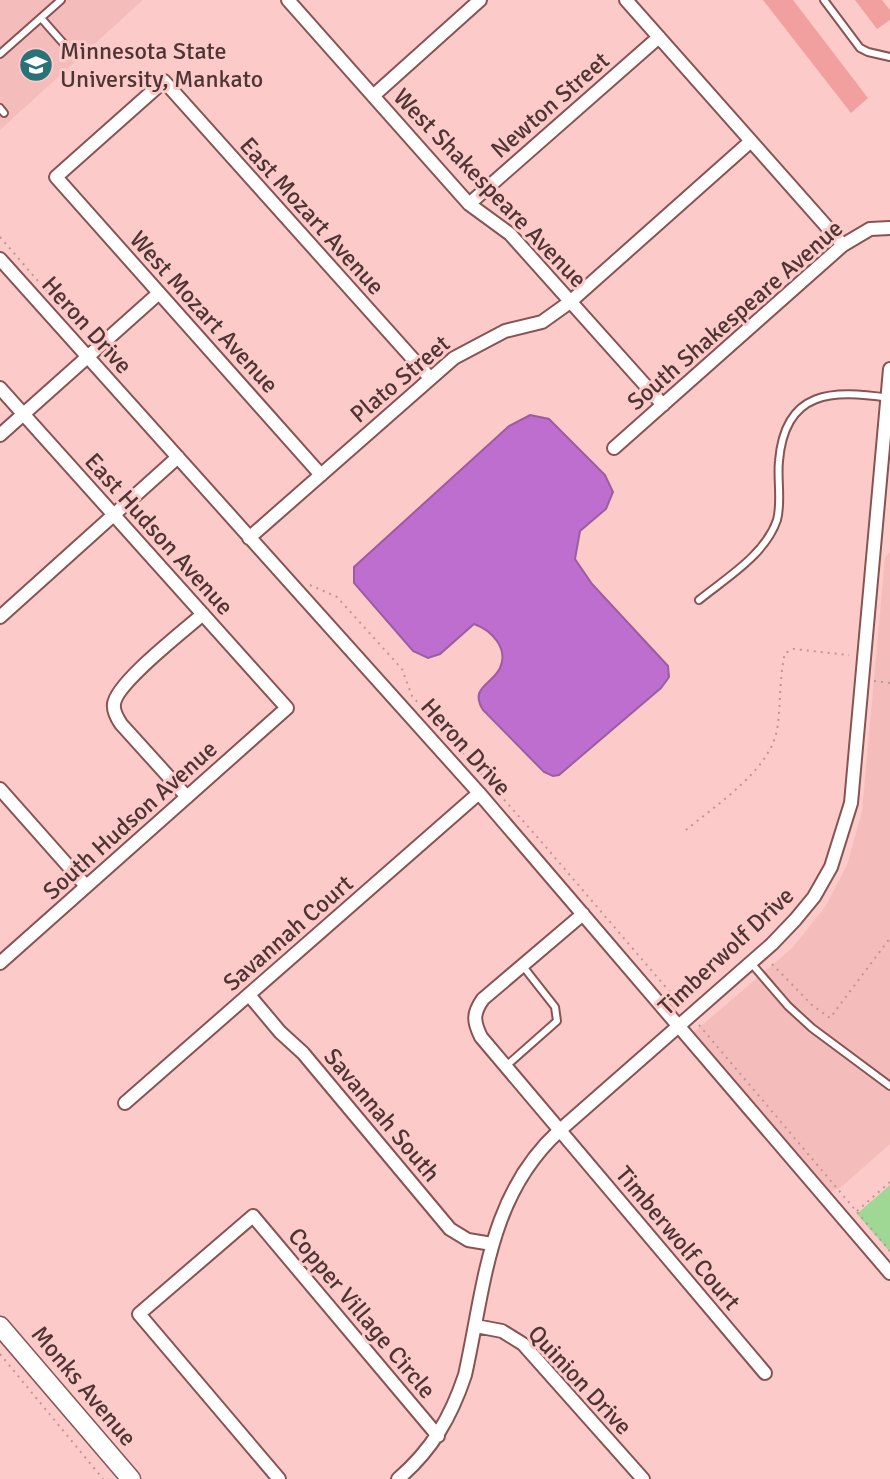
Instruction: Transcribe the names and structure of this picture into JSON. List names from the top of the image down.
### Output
{
  "streets": {
    "street": [
      "Newton Street",
      "West Shakespeare Avenue",
      "East Mozart Avenue",
      "West Mozart Avenue",
      "South Shakespeare Avenue",
      "Heron Drive",
      "Plato Street",
      "East Hudson Avenue",
      "South Hudson Avenue",
      "Savannah Court",
      "Timberwolf Drive",
      "Savannah South",
      "Timberwolf Court",
      "Copper Village Circle",
      "Quinion Drive",
      "Monks Avenue"
    ]
  },
  "crossings": [
    ["Newton Street", "West Shakespeare Avenue"],
    ["West Shakespeare Avenue", "South Shakespeare Avenue"],
    ["West Shakespeare Avenue", "Plato Street"],
    ["East Mozart Avenue", "West Mozart Avenue"],
    ["East Mozart Avenue", "Plato Street"],
    ["West Mozart Avenue", "Plato Street"],
    ["Heron Drive", "Plato Street"],
    ["Heron Drive", "Savannah Court"],
    ["Heron Drive", "Timberwolf Drive"],
    ["East Hudson Avenue", "South Hudson Avenue"],
    ["Savannah Court", "Savannah South"],
    ["Timberwolf Drive", "Savannah South"],
    ["Timberwolf Drive", "Timberwolf Court"],
    ["Timberwolf Drive", "Copper Village Circle"],
    ["Timberwolf Drive", "Quinion Drive"]
  ],
  "places": {
    "school or university": ["Minnesota State University, Mankato"]
  }
}
